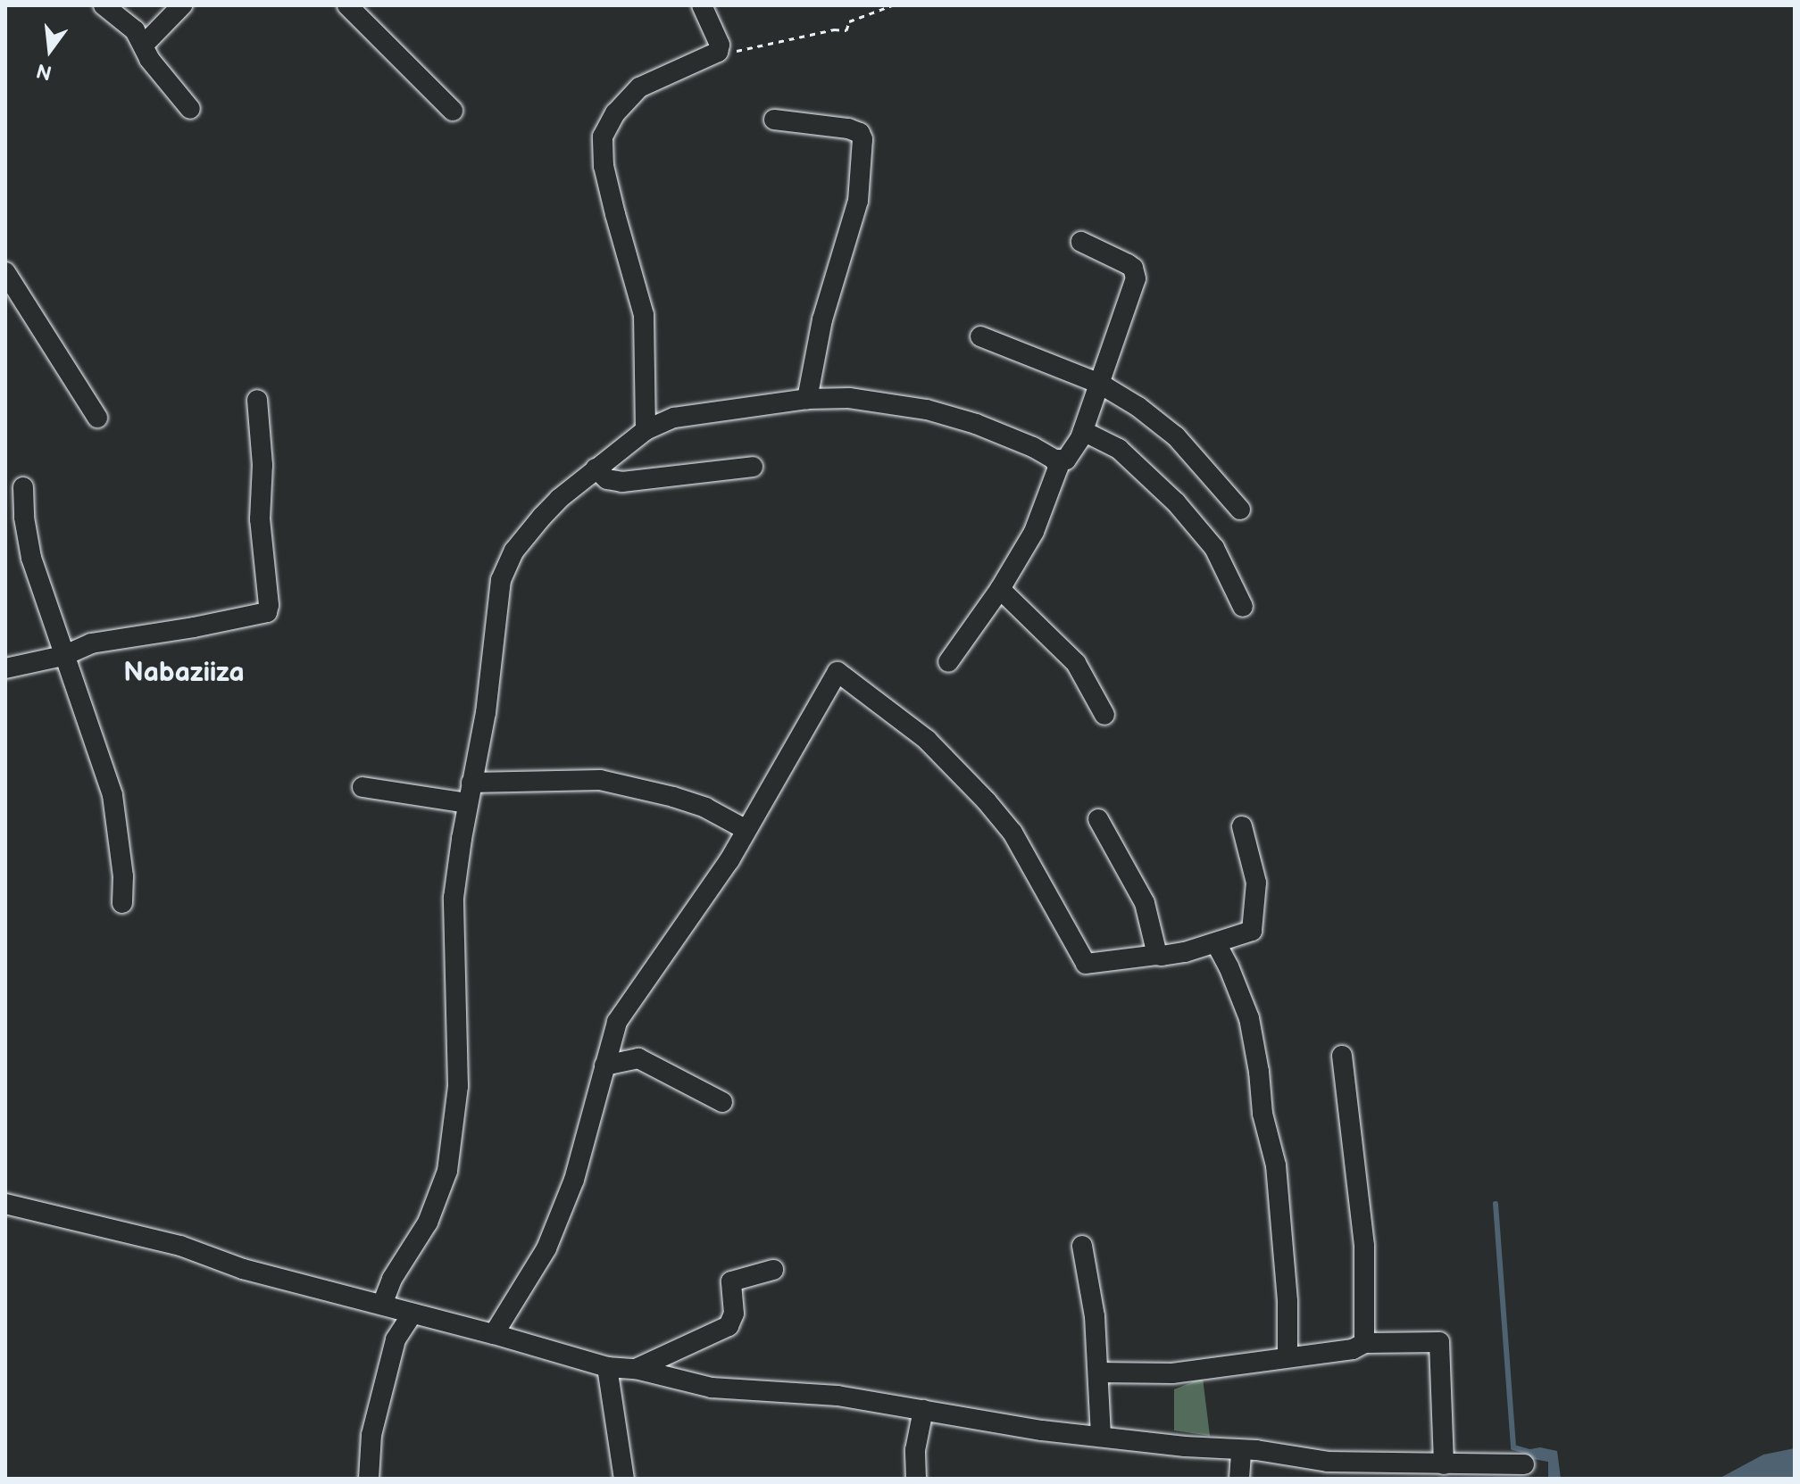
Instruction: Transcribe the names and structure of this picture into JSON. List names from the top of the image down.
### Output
{
  "districts": ["Nabaziiza"],
  "north": "bottom"
}
